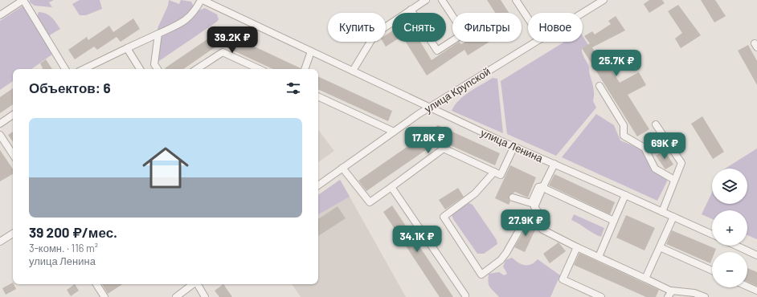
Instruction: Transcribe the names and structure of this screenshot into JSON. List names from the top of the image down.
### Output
{
  "streets": {
    "street": ["улица Крупской", "улица Ленина"]
  },
  "crossings": [
    ["улица Крупской", "улица Ленина"]
  ],
  "page": {
    "chip": [
      "Купить",
      "Снять",
      "Фильтры",
      "Новое"
    ],
    "price": [
      "39.2K ₽",
      "25.7K ₽",
      "17.8K ₽",
      "69K ₽",
      "27.9K ₽",
      "34.1K ₽"
    ],
    "heading": "Объектов: 6",
    "list": [
      {
        "name": "39 200 ₽/мес.",
        "note": "3-комн. · 116 m² · улица Ленина"
      }
    ],
    "map_buttons": ["+", "−"]
  }
}
